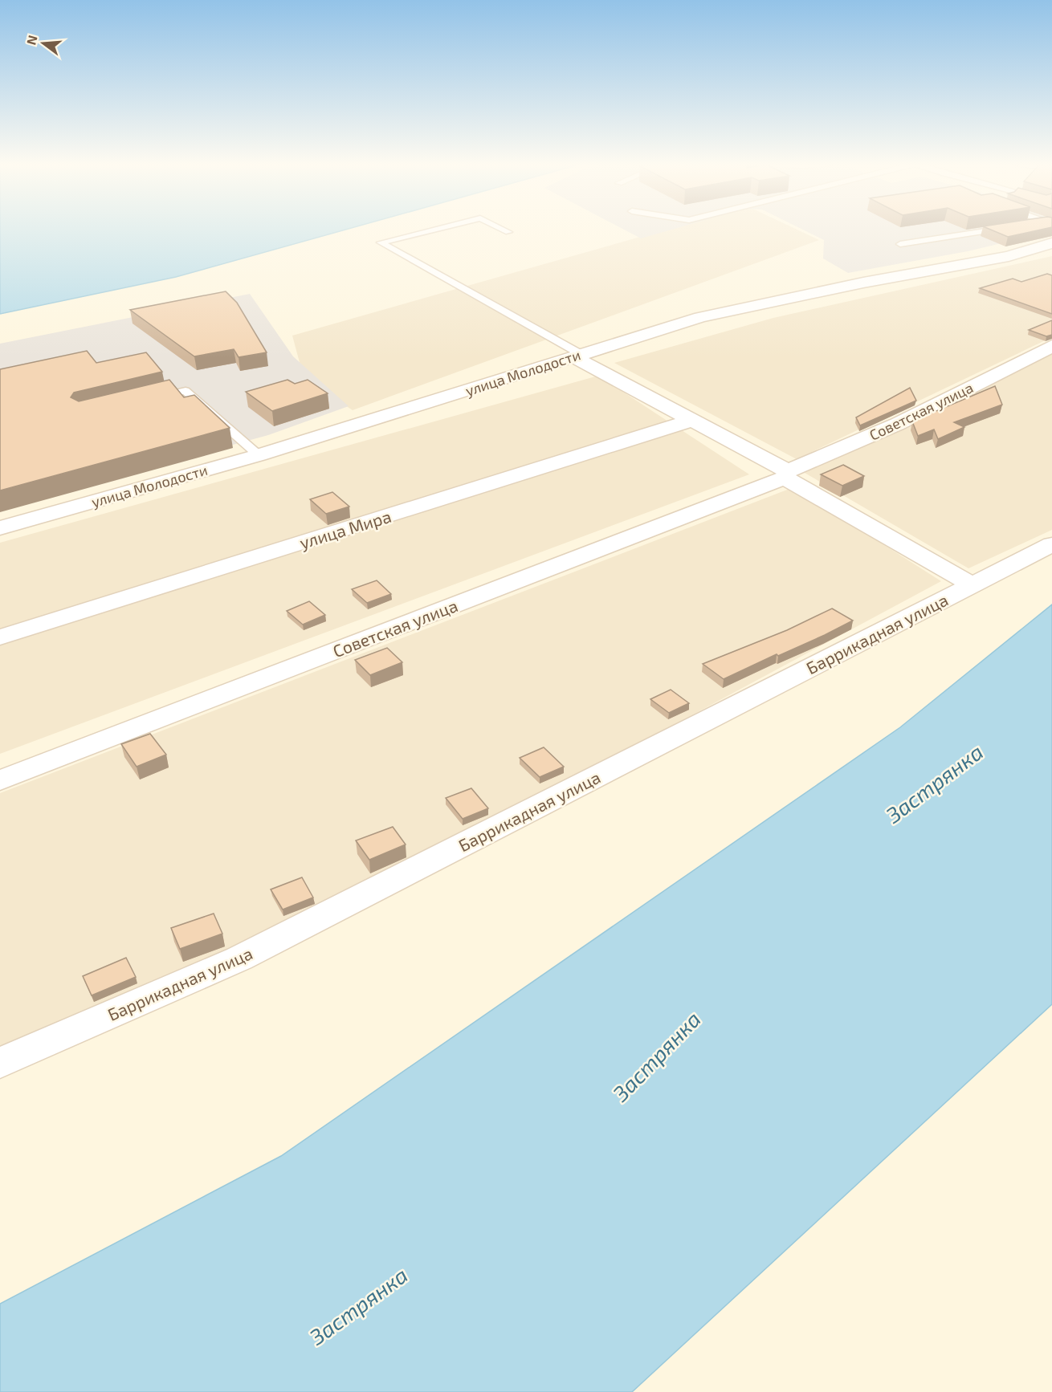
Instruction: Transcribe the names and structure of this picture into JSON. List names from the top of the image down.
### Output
{
  "streets": {
    "street": [
      "улица Молодости",
      "Советская улица",
      "улица Мира",
      "Баррикадная улица"
    ]
  },
  "water": ["Застрянка"],
  "north": "left"
}
